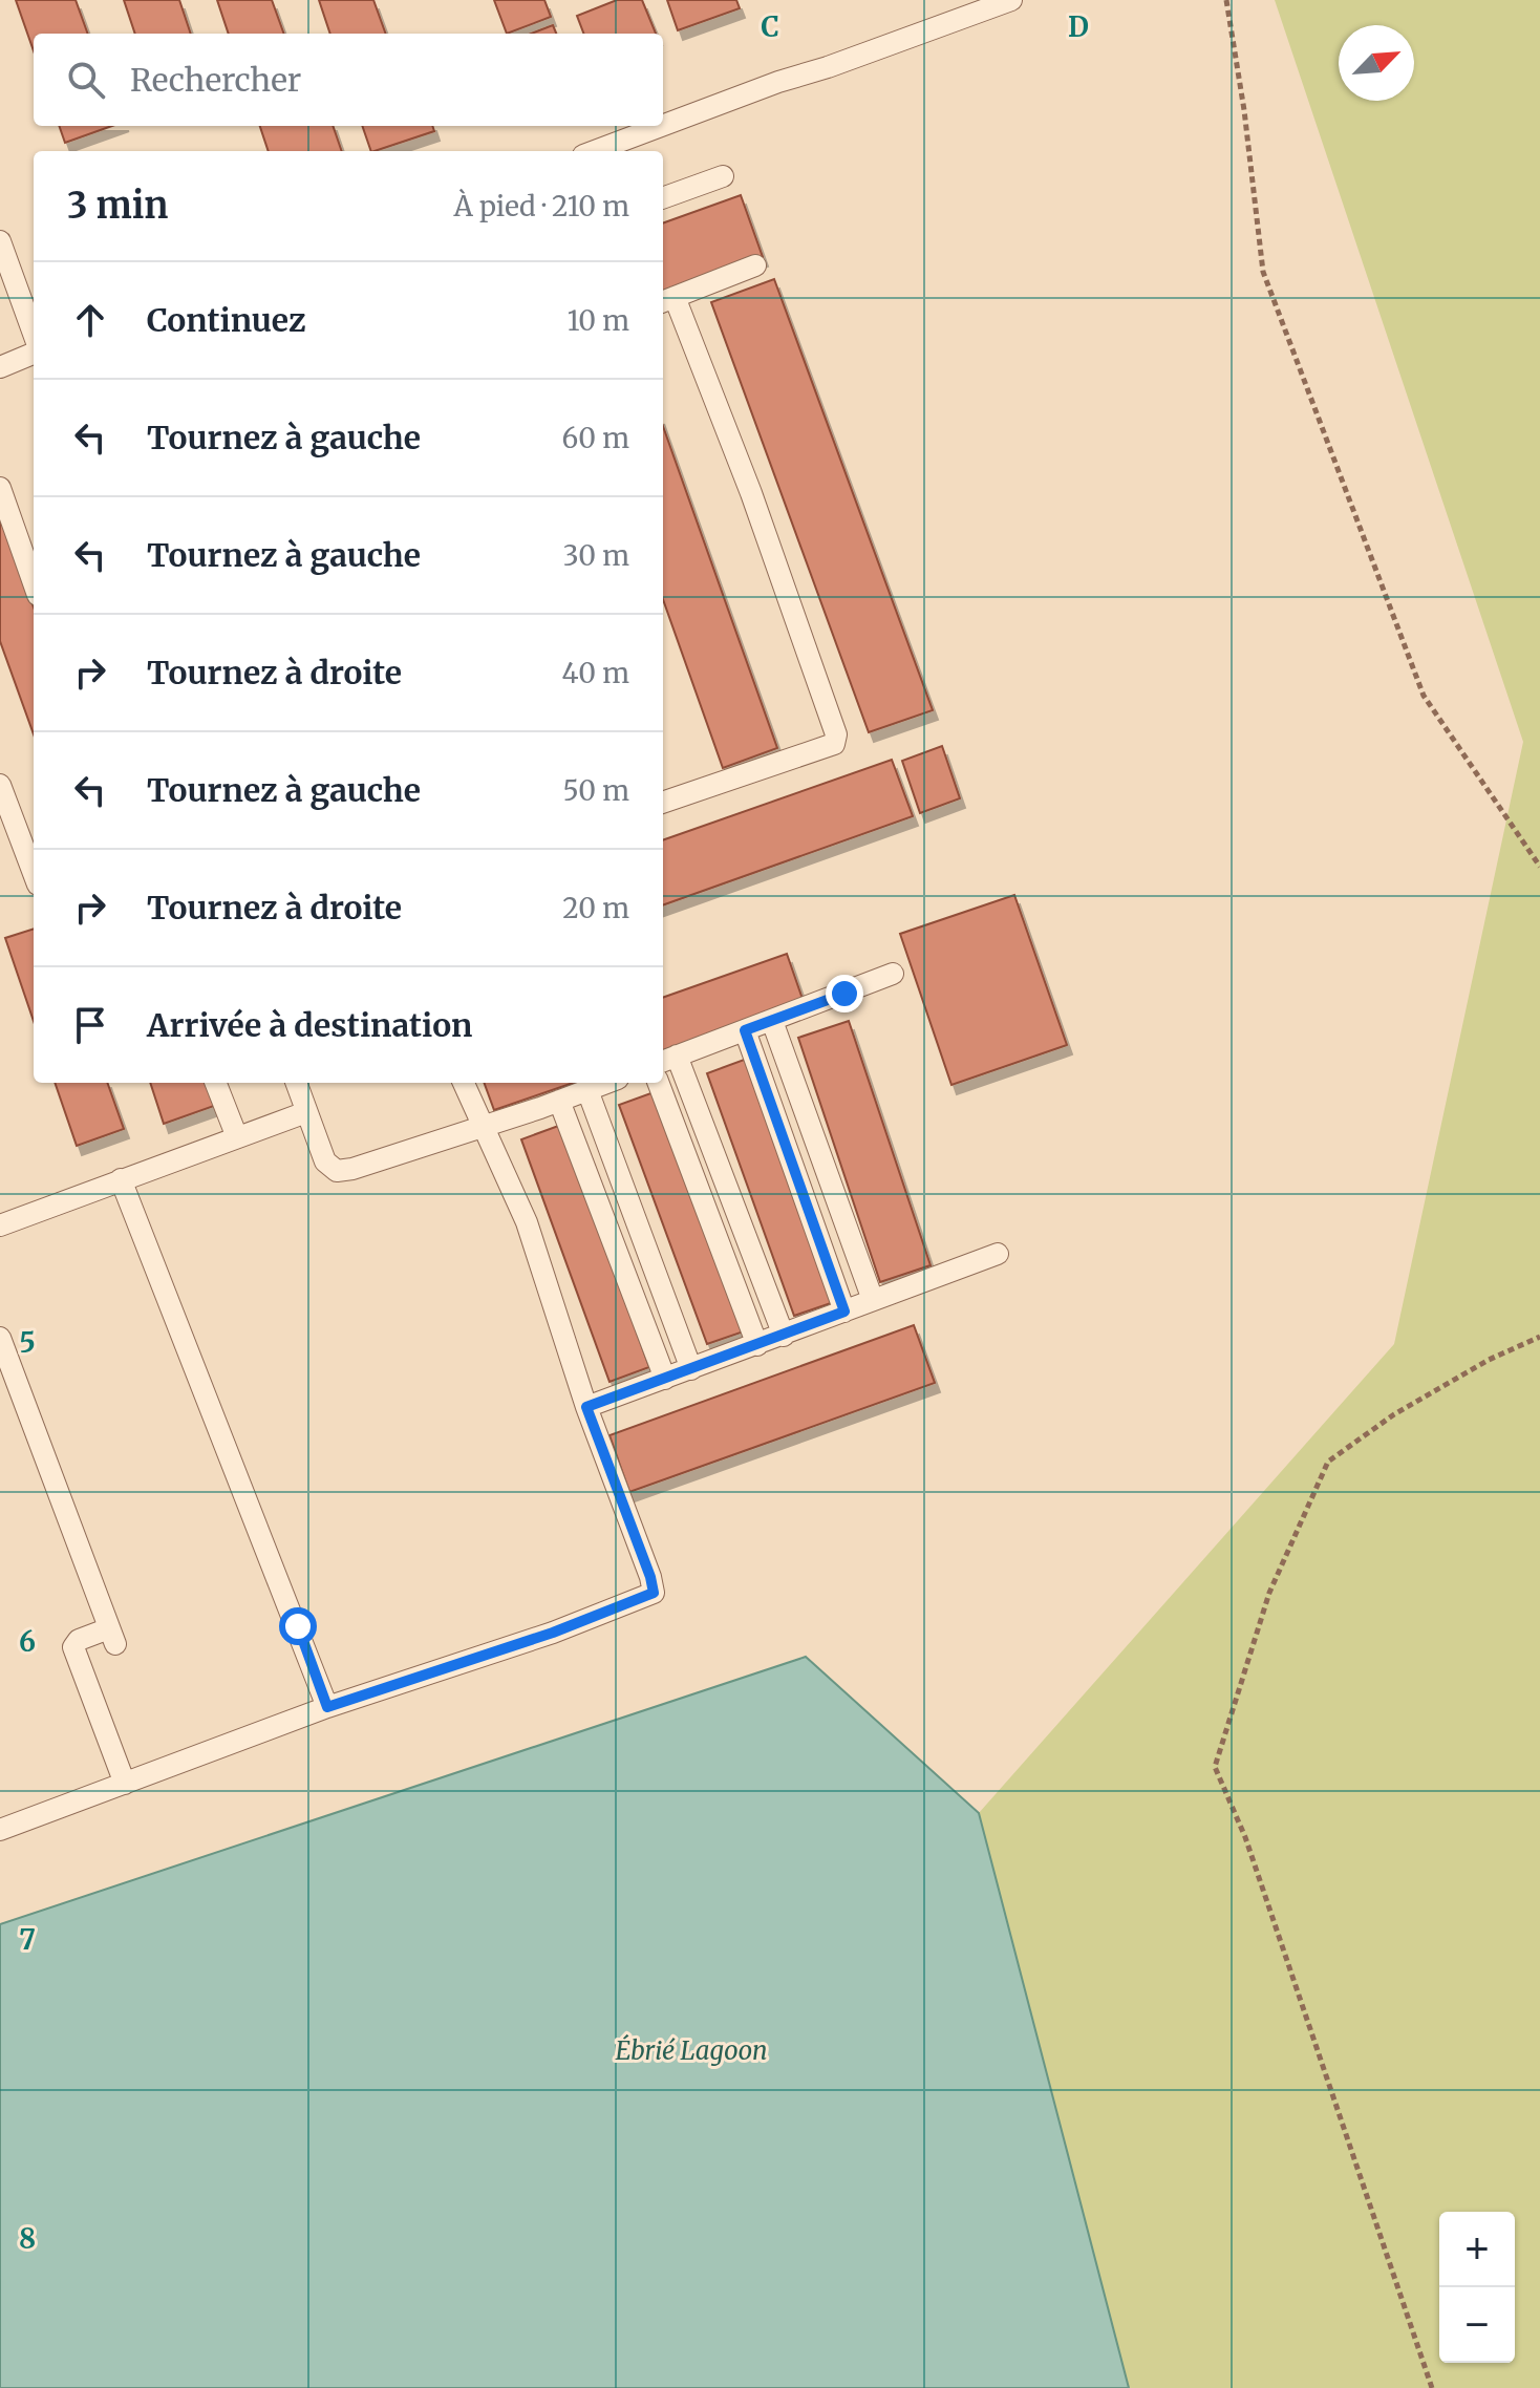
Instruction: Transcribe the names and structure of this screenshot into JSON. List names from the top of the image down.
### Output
{
  "water": ["Ébrié Lagoon"],
  "north": "top right",
  "page": {
    "search": "Rechercher",
    "heading": ["3 min", "À pied · 210 m"],
    "list": [
      ["Continuez", "10 m"],
      ["Tournez à gauche", "60 m"],
      ["Tournez à gauche", "30 m"],
      ["Tournez à droite", "40 m"],
      ["Tournez à gauche", "50 m"],
      ["Tournez à droite", "20 m"],
      "Arrivée à destination"
    ],
    "map_buttons": ["+", "−"]
  },
  "grid": {
    "columns": ["C", "D"],
    "rows": [
      "5",
      "6",
      "7",
      "8"
    ]
  }
}
